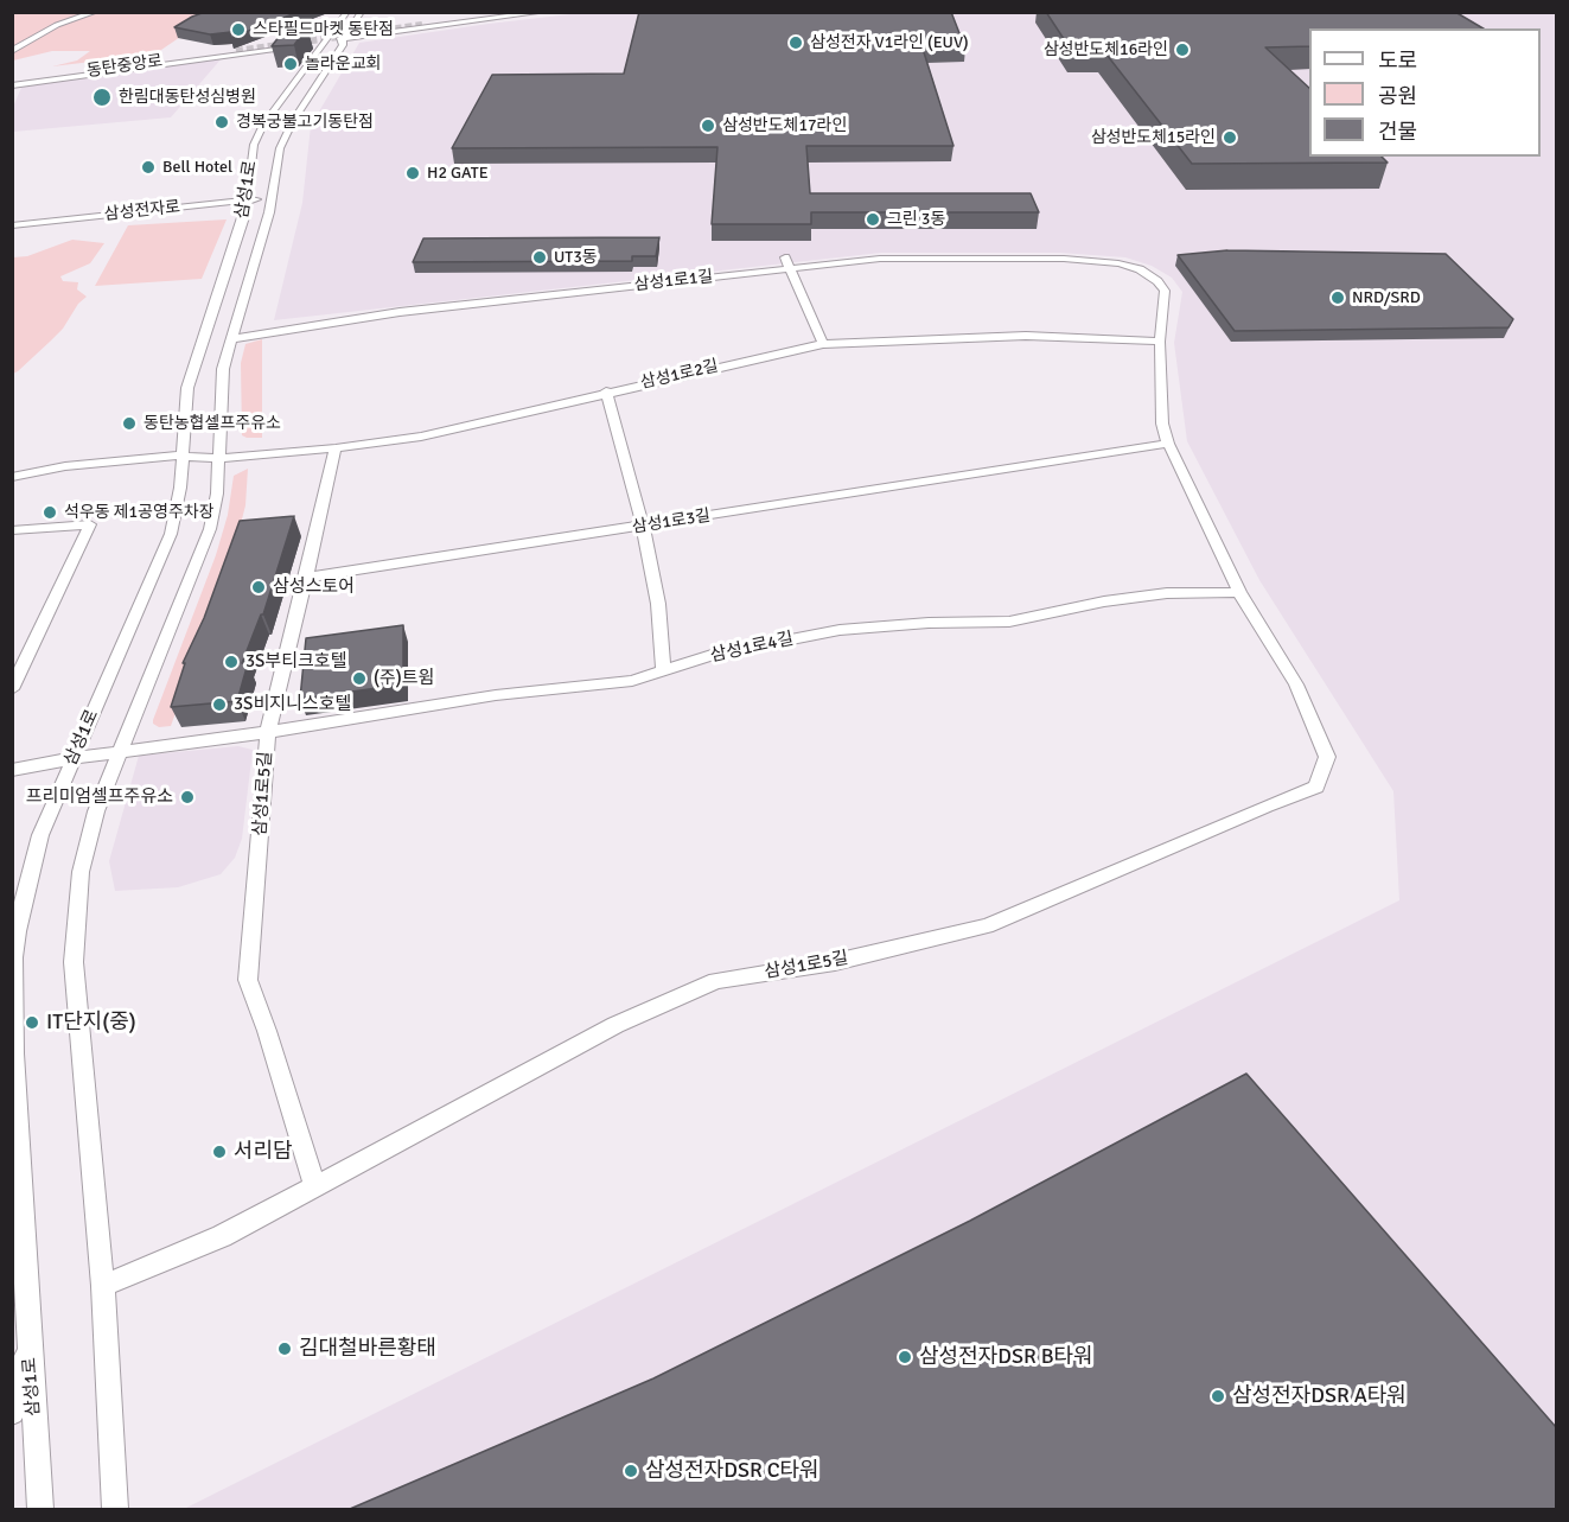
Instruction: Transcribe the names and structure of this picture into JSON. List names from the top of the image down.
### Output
{
  "streets": {
    "street": [
      "동탄중앙로",
      "삼성1로",
      "삼성전자로",
      "삼성1로1길",
      "삼성1로2길",
      "삼성1로3길",
      "삼성1로4길",
      "삼성1로5길"
    ]
  },
  "crossings": [
    ["삼성1로", "삼성전자로"],
    ["삼성1로", "삼성1로1길"],
    ["삼성1로", "삼성1로2길"],
    ["삼성1로", "삼성1로4길"],
    ["삼성1로", "삼성1로5길"],
    ["삼성1로1길", "삼성1로2길"],
    ["삼성1로4길", "삼성1로5길"]
  ],
  "places": [
    "스타필드마켓 동탄점",
    "삼성전자 V1라인 (EUV)",
    "삼성반도체16라인",
    "놀라운교회",
    "한림대동탄성심병원",
    "경복궁불고기동탄점",
    "삼성반도체17라인",
    "삼성반도체15라인",
    "Bell Hotel",
    "H2 GATE",
    "그린 3동",
    "UT3동",
    "NRD/SRD",
    "동탄농협셀프주유소",
    "석우동 제1공영주차장",
    "삼성스토어",
    "3S부티크호텔",
    "(주)트윔",
    "3S비지니스호텔",
    "프리미엄셀프주유소",
    "IT단지(중)",
    "서리담",
    "김대철바른황태",
    "삼성전자DSR B타워",
    "삼성전자DSR A타워",
    "삼성전자DSR C타워"
  ],
  "legend": ["도로", "공원", "건물"]
}
